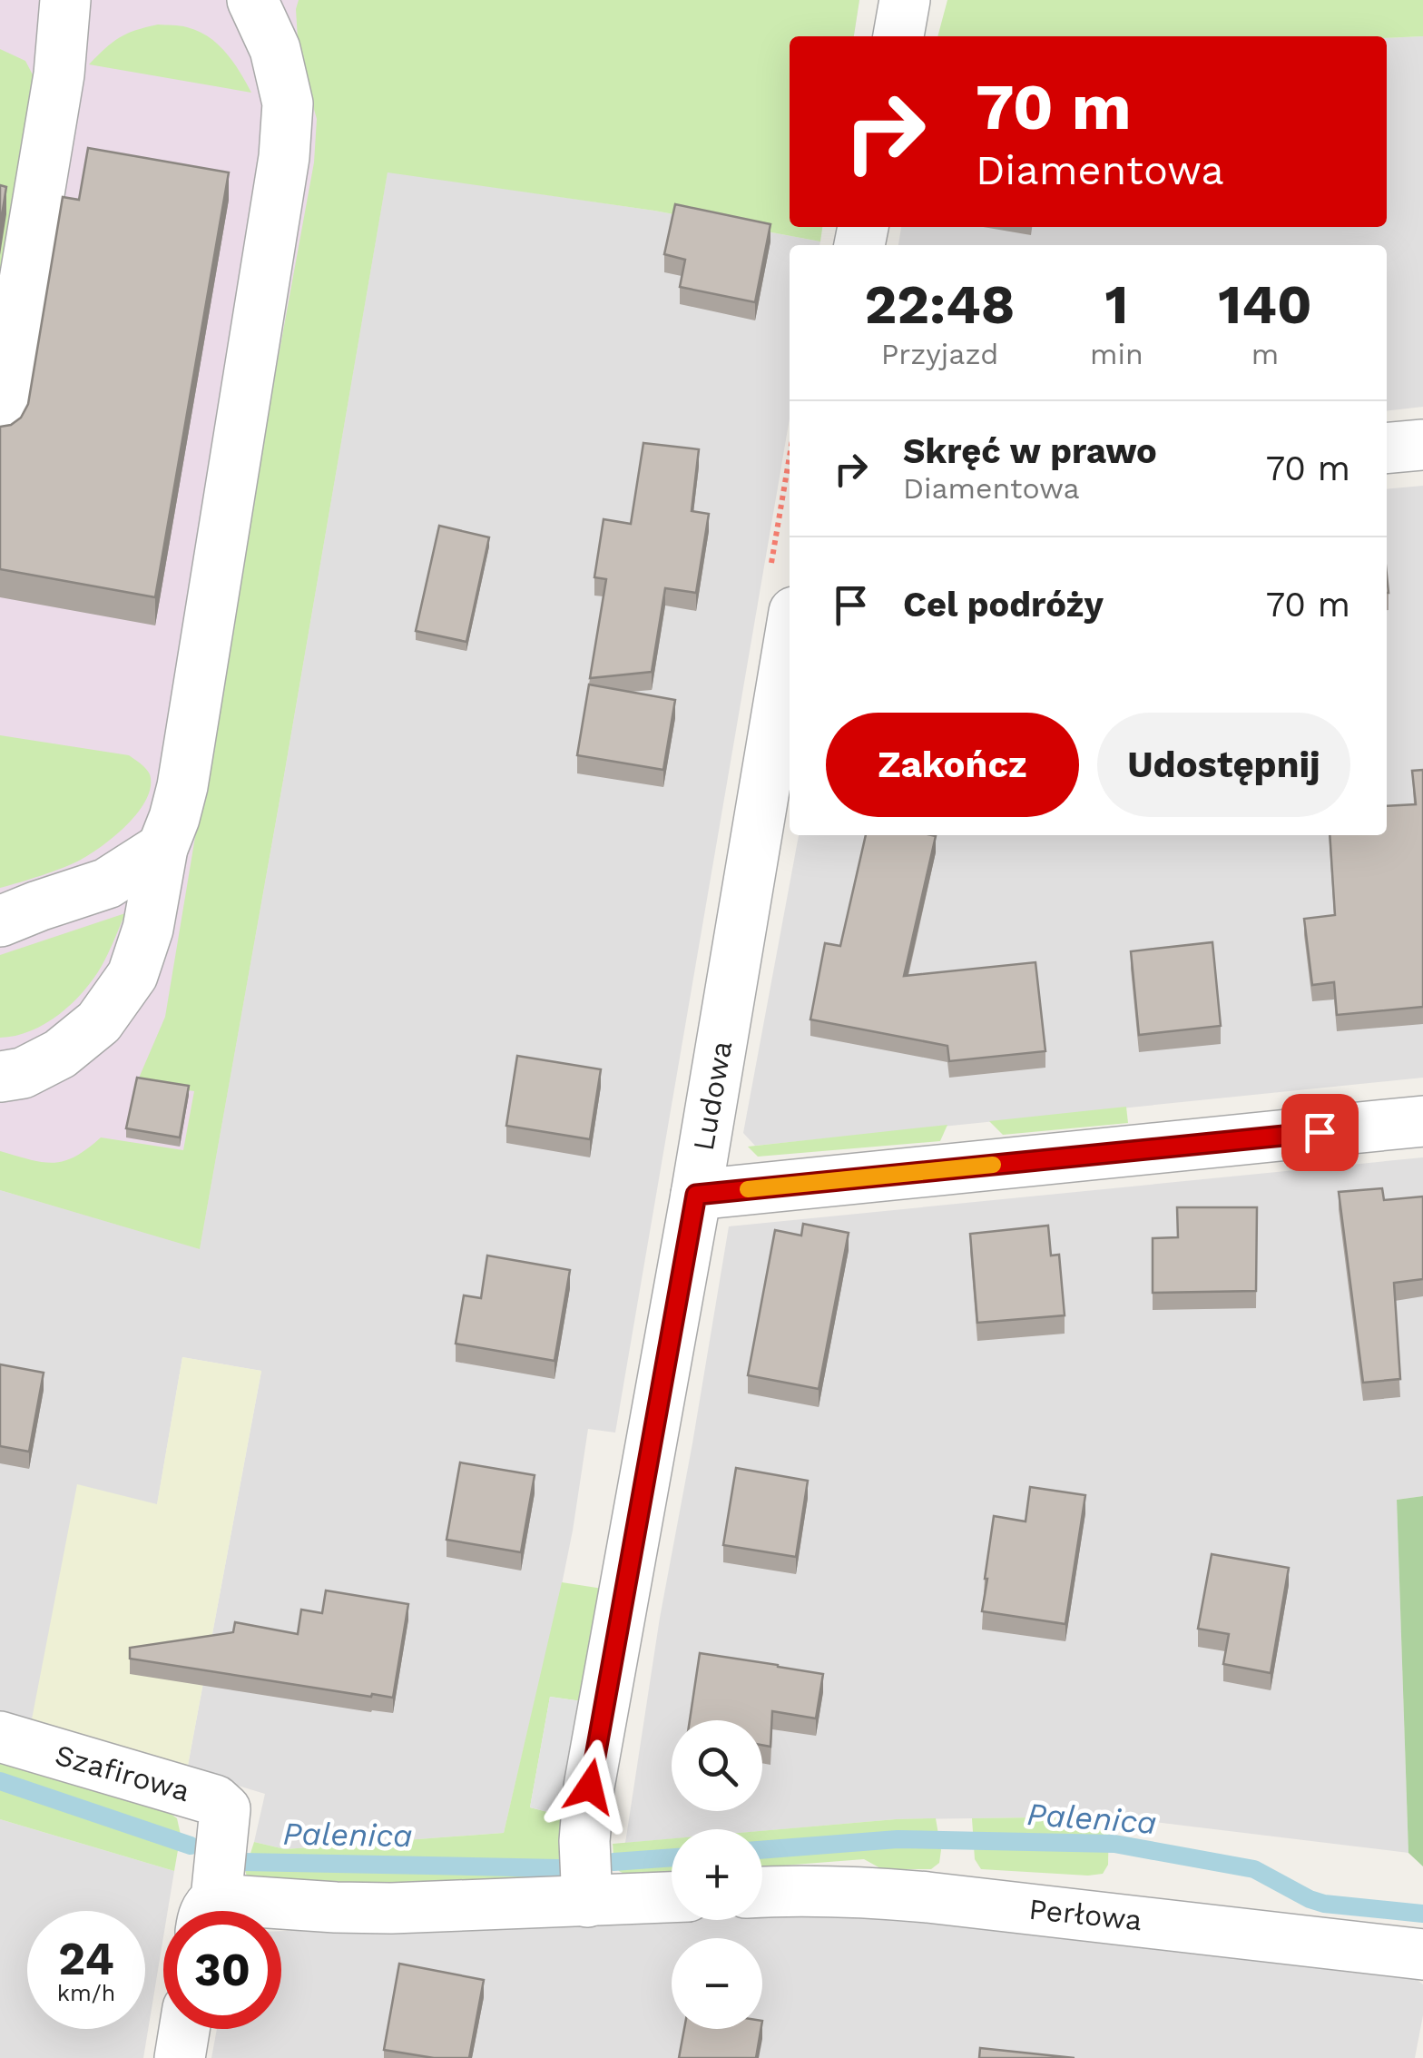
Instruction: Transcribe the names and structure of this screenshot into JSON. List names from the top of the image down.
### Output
{
  "streets": {
    "street": ["Ludowa", "Szafirowa", "Perłowa"]
  },
  "water": ["Palenica"],
  "page": {
    "turn": ["70 m", "Diamentowa"],
    "eta": [
      "22:48",
      "Przyjazd",
      "1",
      "min",
      "140",
      "m"
    ],
    "list": [
      {
        "name": "Skręć w prawo",
        "note": "Diamentowa",
        "value": "70 m"
      },
      {
        "name": "Cel podróży",
        "value": "70 m"
      }
    ],
    "buttons": ["Zakończ", "Udostępnij"],
    "map_buttons": ["+", "−"],
    "speed": "24 km/h",
    "limit": "30"
  }
}
